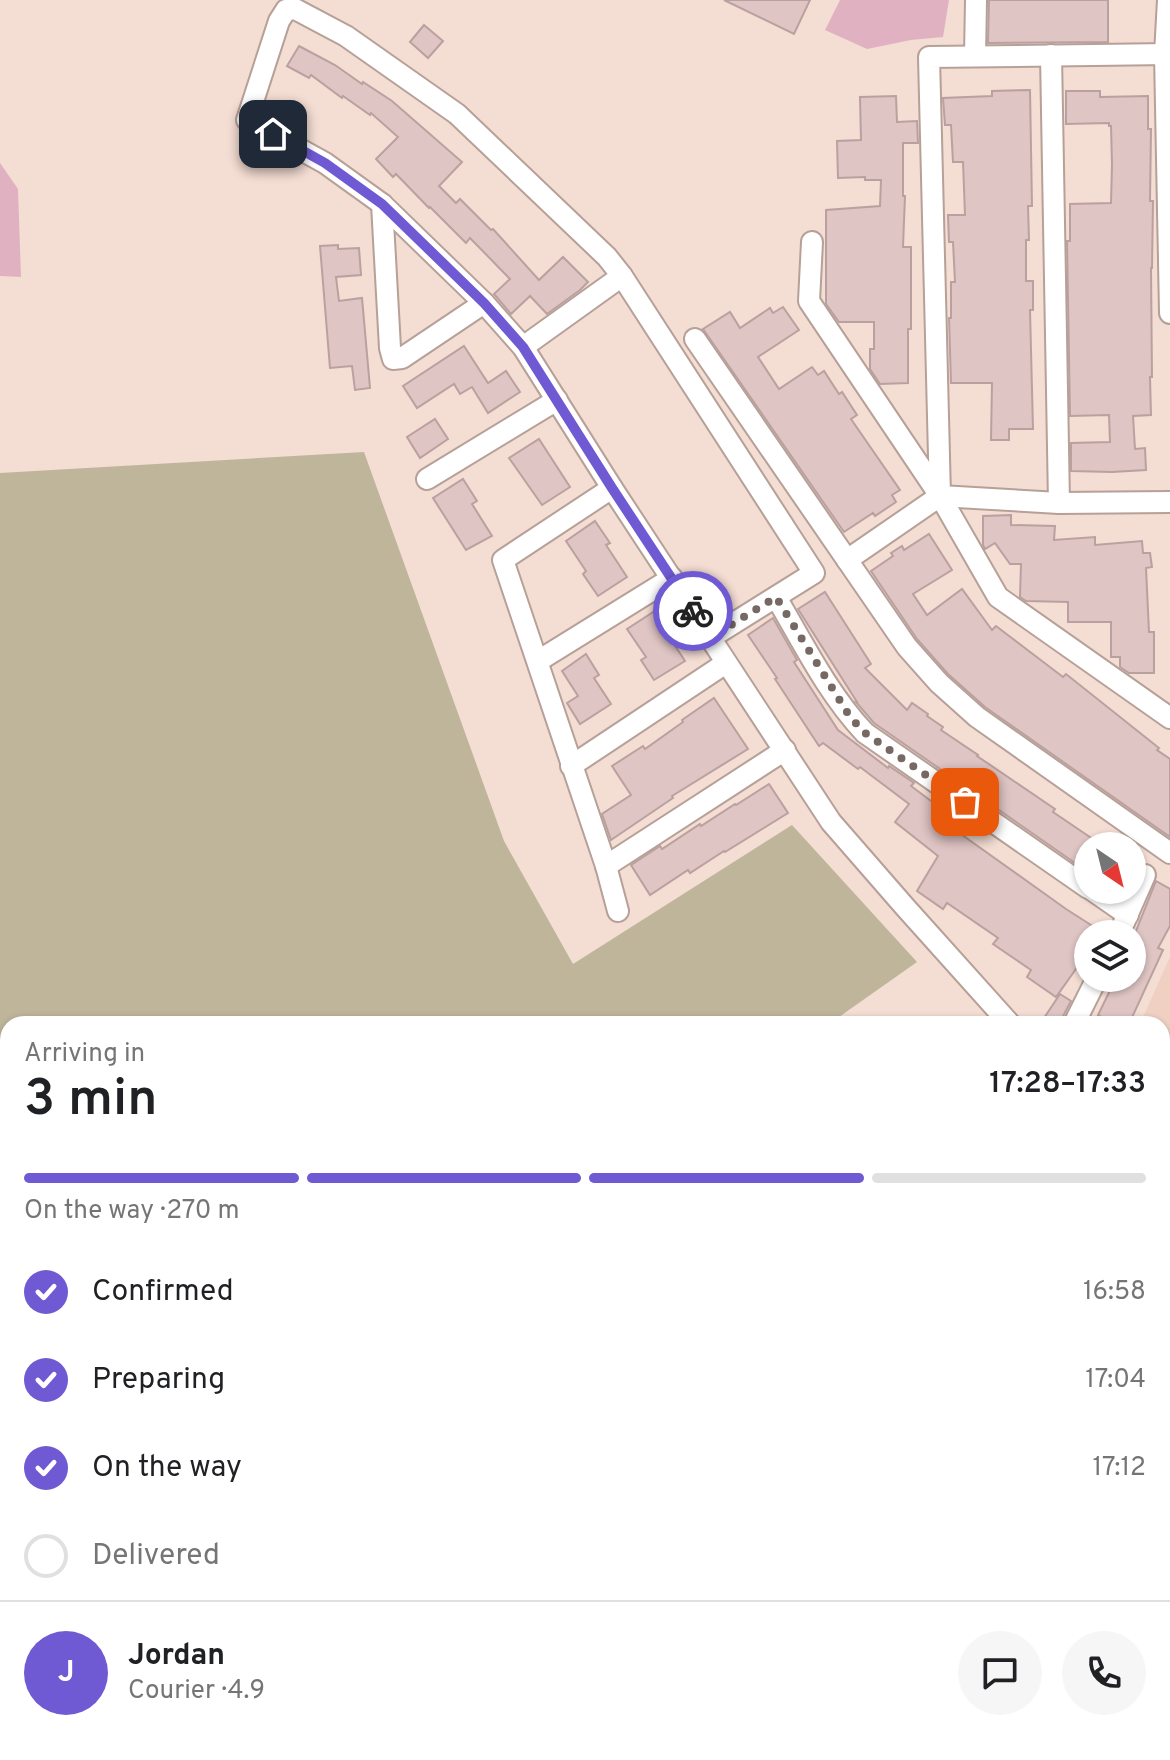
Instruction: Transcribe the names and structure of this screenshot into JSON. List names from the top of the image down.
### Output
{
  "north": "bottom right",
  "page": {
    "heading": ["3 min", "Arriving in", "17:28–17:33"],
    "panel": ["Jordan", "Courier · 4.9"],
    "bar": "On the way · 270 m",
    "list": [
      ["Confirmed", "16:58"],
      ["Preparing", "17:04"],
      ["On the way", "17:12"],
      "Delivered"
    ],
    "round": "J"
  }
}
